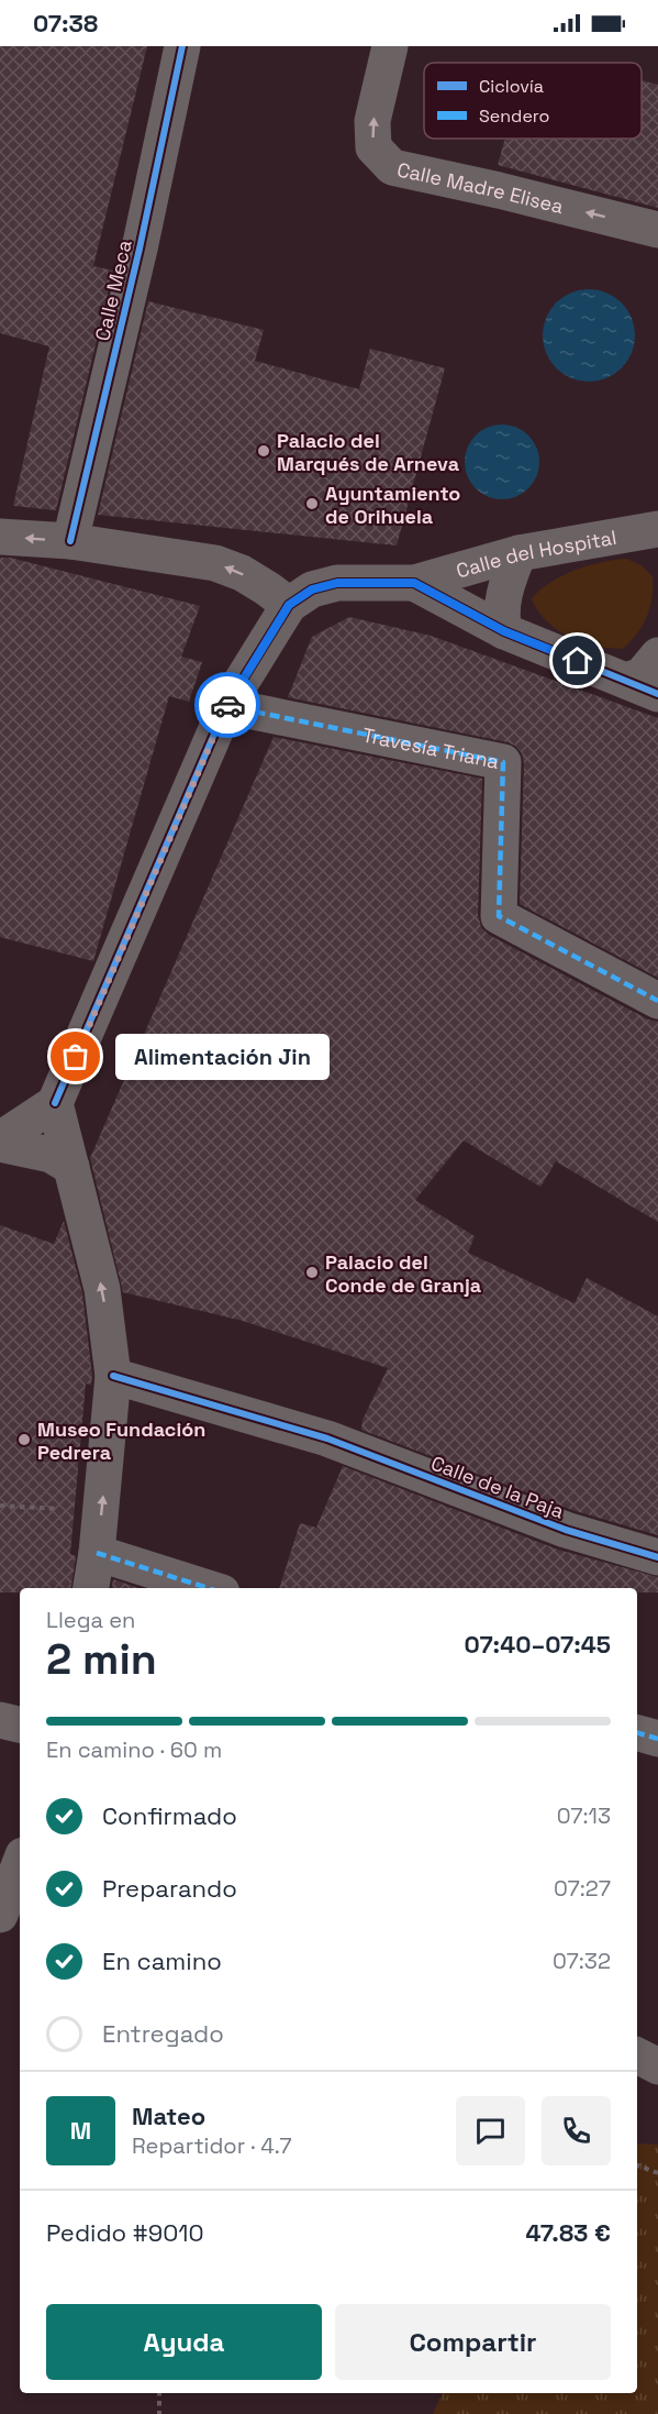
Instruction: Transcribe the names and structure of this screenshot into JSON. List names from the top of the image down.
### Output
{
  "streets": {
    "street": [
      "Calle Madre Elisea",
      "Calle Meca",
      "Calle del Hospital",
      "Travesía Triana",
      "Calle de la Paja"
    ]
  },
  "one_way": ["Calle Madre Elisea"],
  "places": [
    "Palacio del Marqués de Arneva",
    "Ayuntamiento de Orihuela",
    "Alimentación Jin",
    "Palacio del Conde de Granja",
    "Museo Fundación Pedrera"
  ],
  "legend": ["Ciclovía", "Sendero"],
  "page": {
    "status": "07:38",
    "bubble": "Alimentación Jin",
    "heading": ["2 min", "Llega en", "07:40–07:45"],
    "panel": [
      "Mateo",
      "Repartidor · 4.7",
      "Pedido #9010",
      "47.83 €"
    ],
    "bar": "En camino · 60 m",
    "list": [
      ["Confirmado", "07:13"],
      ["Preparando", "07:27"],
      ["En camino", "07:32"],
      "Entregado"
    ],
    "round": "M",
    "buttons": ["Ayuda", "Compartir"]
  }
}
